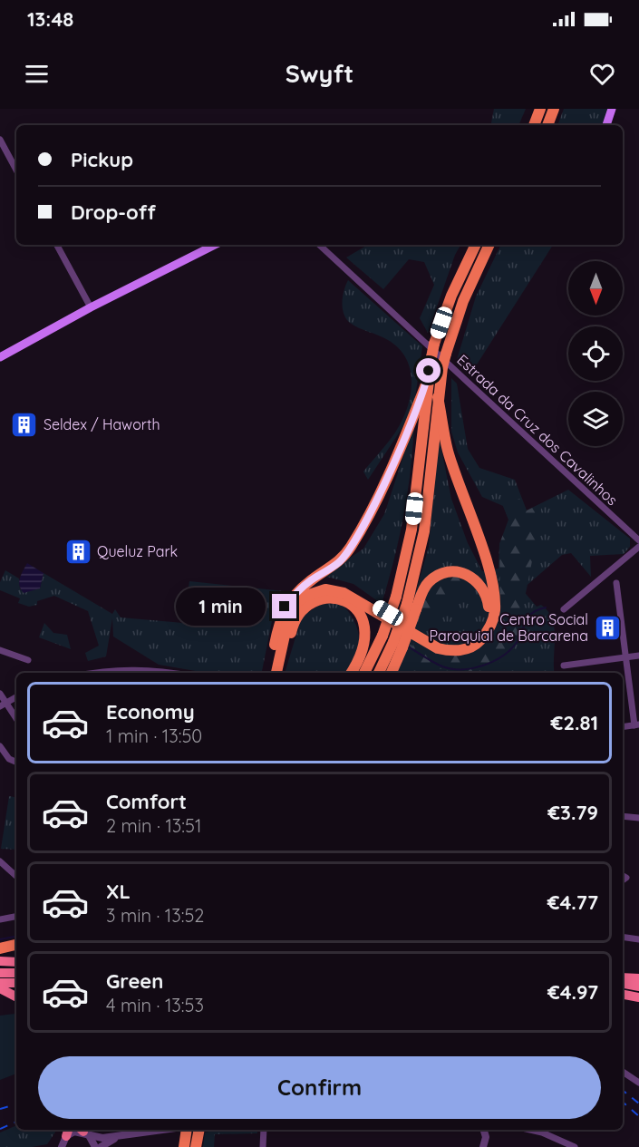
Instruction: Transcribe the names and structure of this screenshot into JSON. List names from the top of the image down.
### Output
{
  "streets": {
    "street": ["Estrada da Cruz dos Cavalinhos"]
  },
  "places": {
    "building": ["Seldex / Haworth", "Queluz Park", "Centro Social Paroquial de Barcarena"]
  },
  "north": "bottom",
  "page": {
    "status": "13:48",
    "header": "Swyft",
    "banner": ["Pickup", "Drop-off"],
    "bubble": "1 min",
    "list": [
      {
        "name": "Economy",
        "note": "1 min · 13:50",
        "value": "€2.81"
      },
      {
        "name": "Comfort",
        "note": "2 min · 13:51",
        "value": "€3.79"
      },
      {
        "name": "XL",
        "note": "3 min · 13:52",
        "value": "€4.77"
      },
      {
        "name": "Green",
        "note": "4 min · 13:53",
        "value": "€4.97"
      }
    ],
    "buttons": "Confirm"
  }
}
